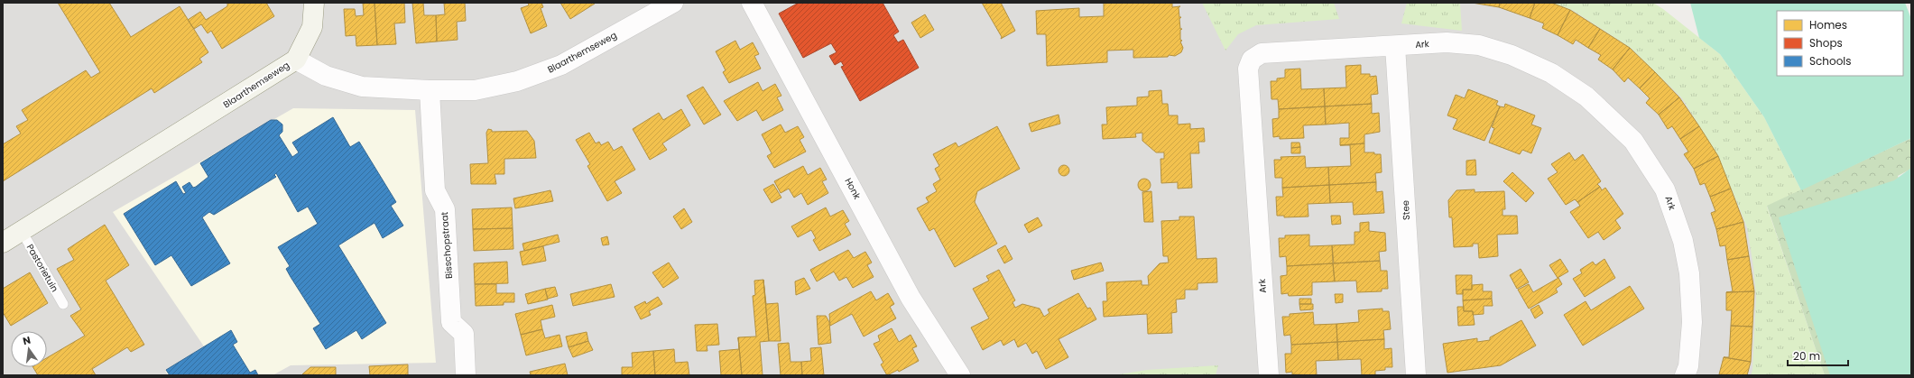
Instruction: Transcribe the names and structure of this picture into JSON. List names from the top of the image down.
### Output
{
  "streets": {
    "street": [
      "Ark",
      "Blaarthemseweg",
      "Honk",
      "Stee",
      "Bisschopstraat"
    ],
    "lane": ["Pastorietuin"]
  },
  "crossings": [
    ["Ark", "Stee"],
    ["Blaarthemseweg", "Bisschopstraat"],
    ["Blaarthemseweg", "Pastorietuin"]
  ],
  "legend": ["Homes", "Shops", "Schools"],
  "scale_bar": "20 m",
  "north": "top"
}
